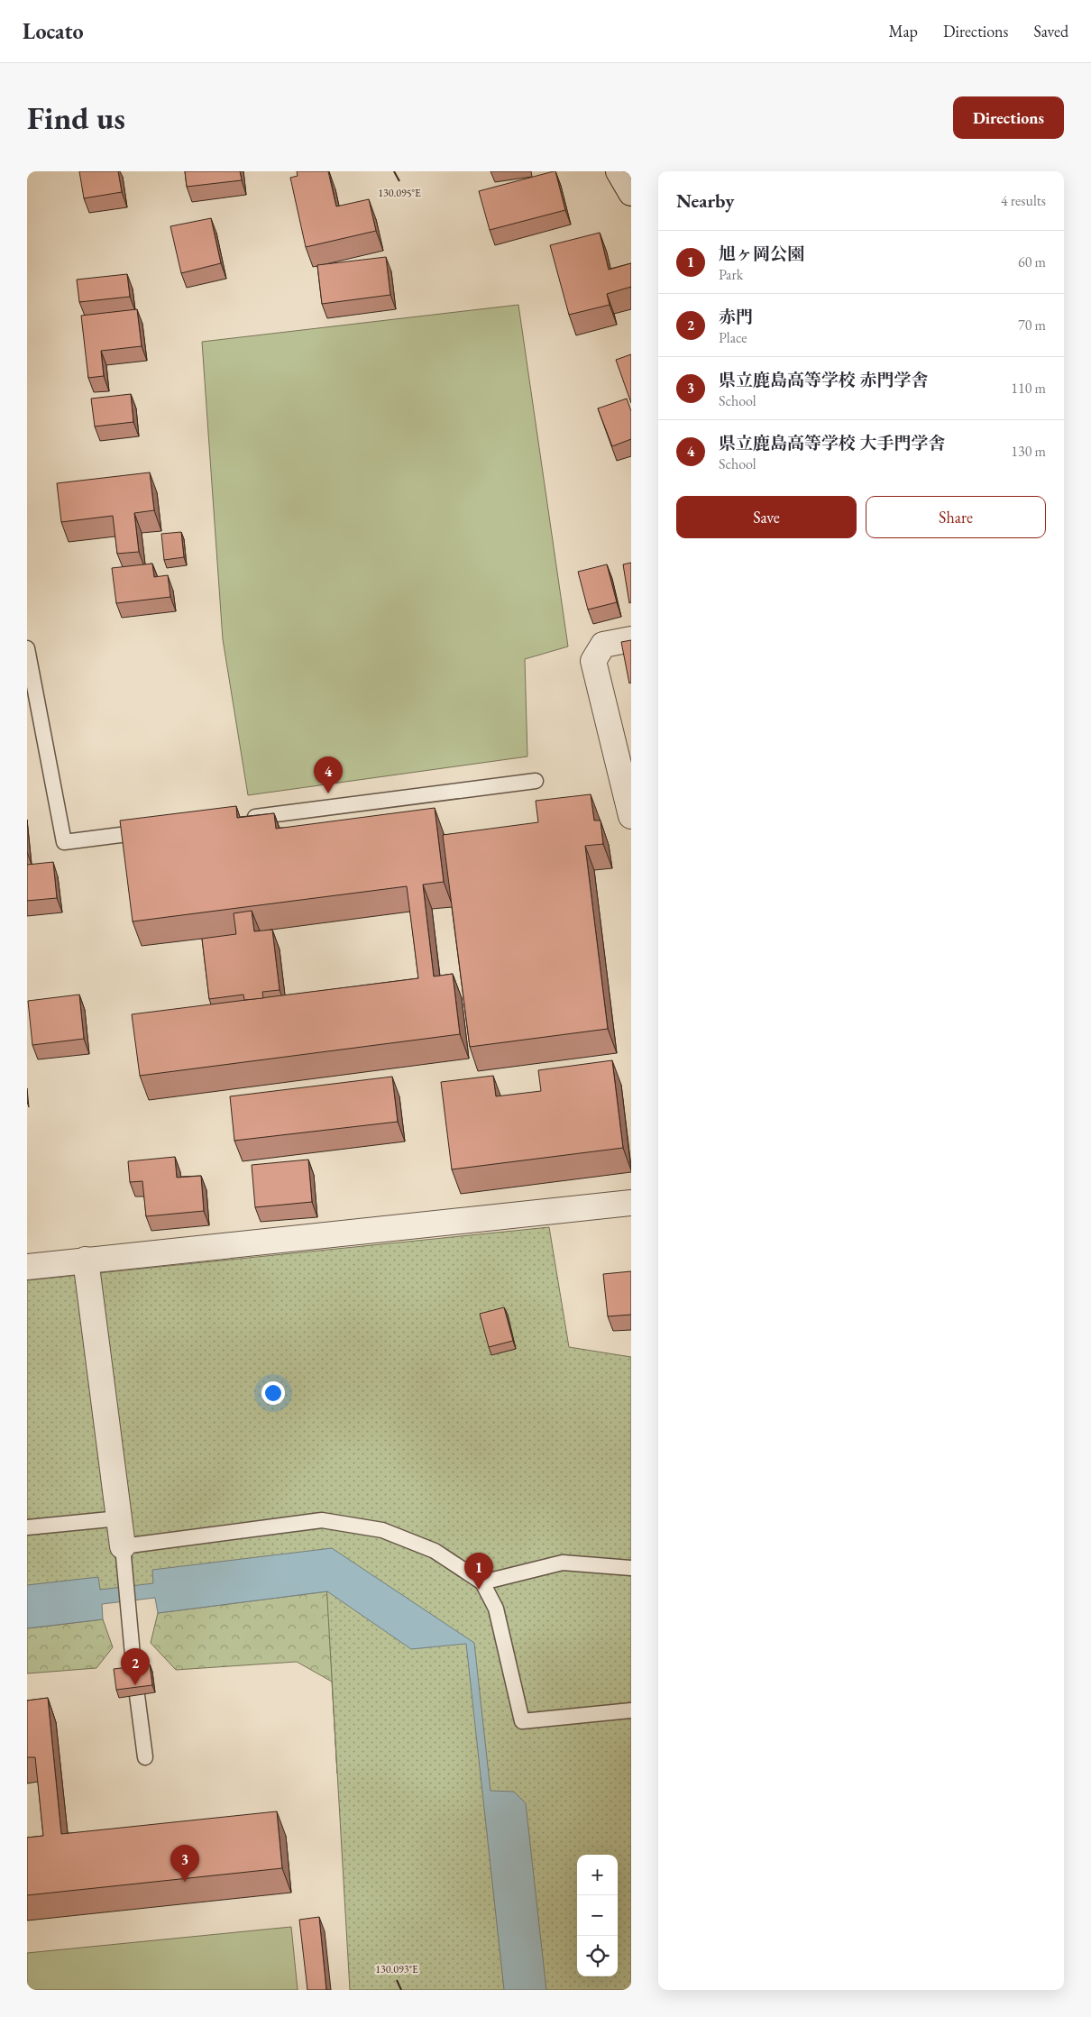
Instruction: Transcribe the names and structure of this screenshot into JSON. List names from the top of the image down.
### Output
{
  "page": {
    "header": "Locato",
    "nav": ["Map", "Directions", "Saved"],
    "buttons": [
      "Directions",
      ["Save", "Share"]
    ],
    "title": "Find us",
    "heading": ["Nearby", "4 results"],
    "list": [
      {
        "mark": "1",
        "name": "旭ヶ岡公園",
        "note": "Park",
        "value": "60 m"
      },
      {
        "mark": "2",
        "name": "赤門",
        "note": "Place",
        "value": "70 m"
      },
      {
        "mark": "3",
        "name": "県立鹿島高等学校 赤門学舎",
        "note": "School",
        "value": "110 m"
      },
      {
        "mark": "4",
        "name": "県立鹿島高等学校 大手門学舎",
        "note": "School",
        "value": "130 m"
      }
    ],
    "pins": [
      "4",
      "1",
      "2",
      "3"
    ],
    "map_buttons": ["+", "−"]
  },
  "coordinates": ["130.095°E", "130.093°E"]
}
